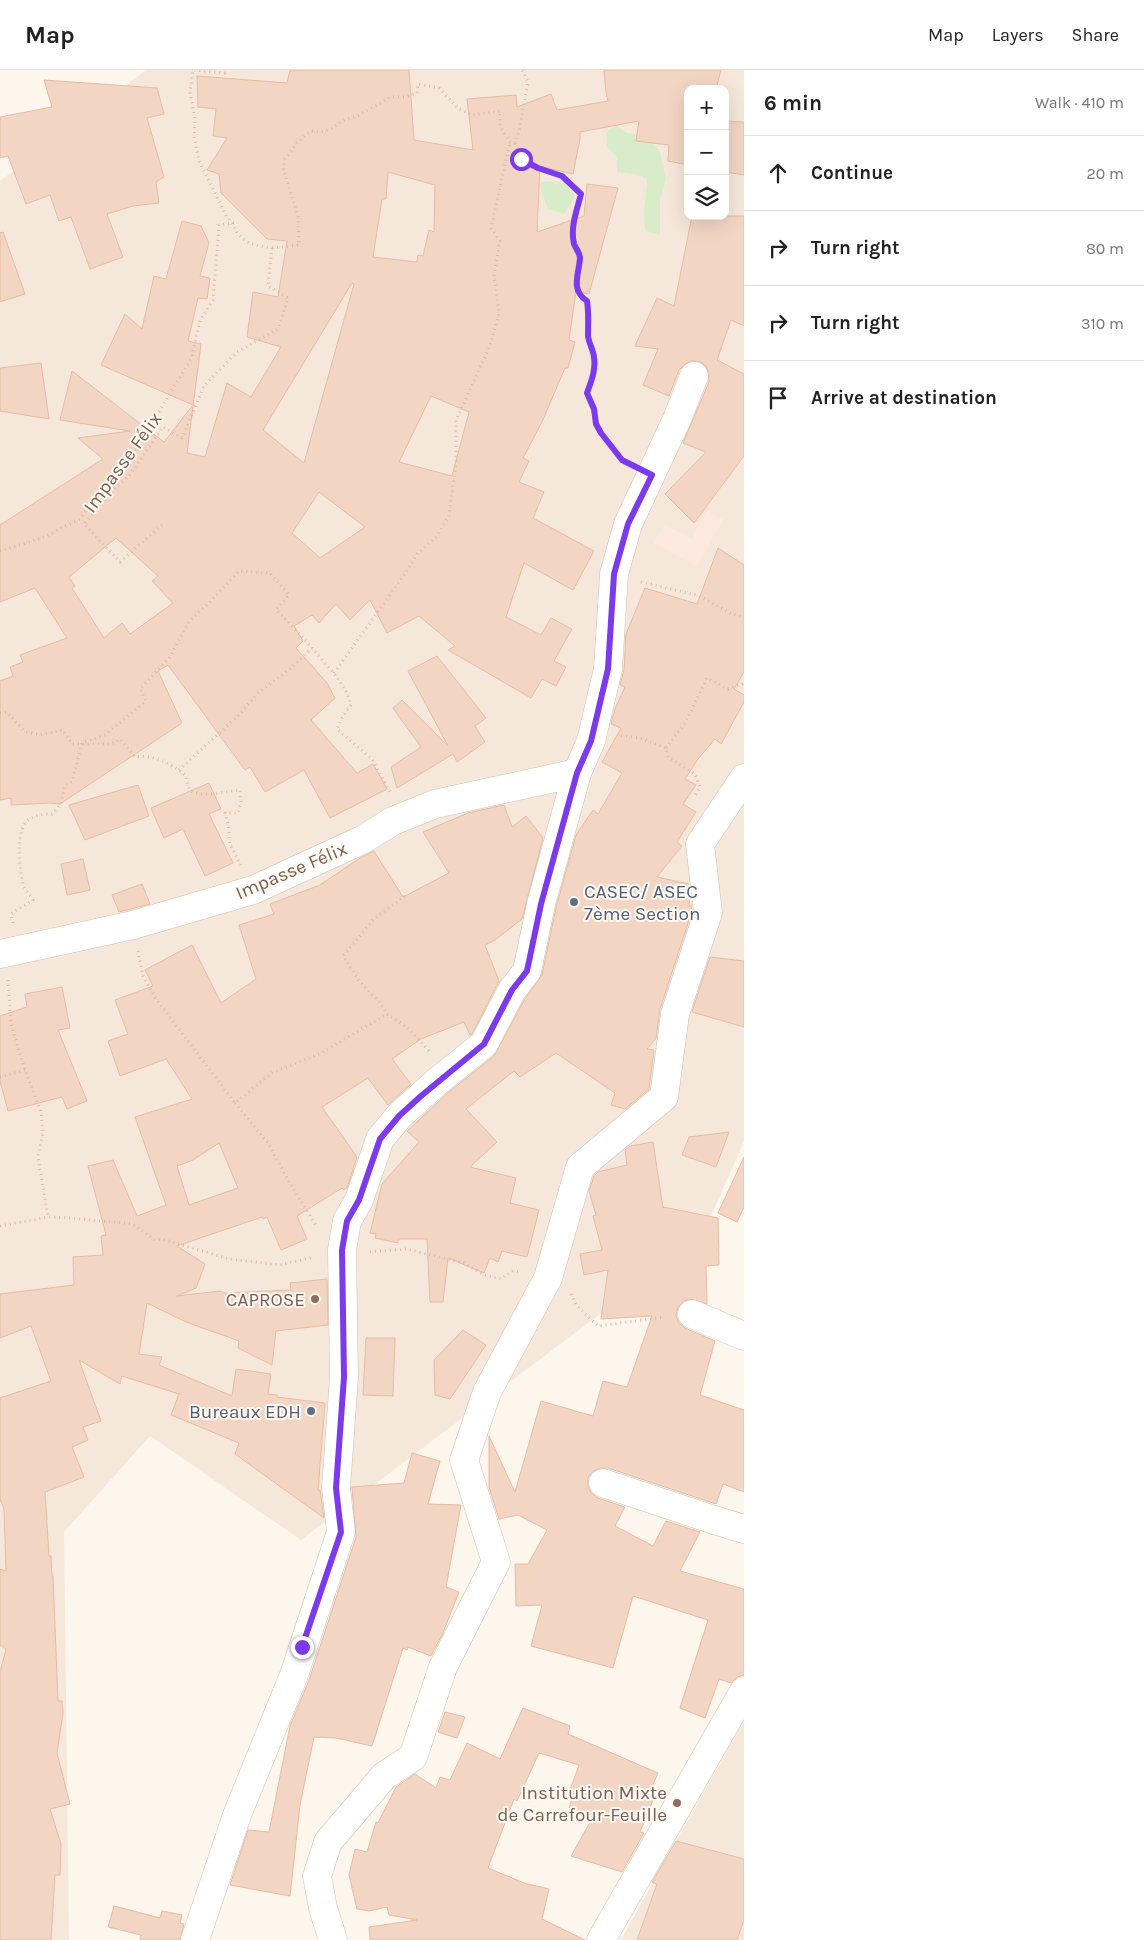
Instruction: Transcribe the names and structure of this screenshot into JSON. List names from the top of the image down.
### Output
{
  "streets": {
    "street": ["Impasse Félix"]
  },
  "places": [
    "CASEC/ ASEC 7ème Section",
    "CAPROSE",
    "Bureaux EDH",
    "Institution Mixte de Carrefour-Feuille"
  ],
  "page": {
    "header": "Map",
    "nav": ["Map", "Layers", "Share"],
    "heading": ["6 min", "Walk · 410 m"],
    "map_buttons": ["+", "−"],
    "list": [
      ["Continue", "20 m"],
      ["Turn right", "80 m"],
      ["Turn right", "310 m"],
      "Arrive at destination"
    ]
  }
}
